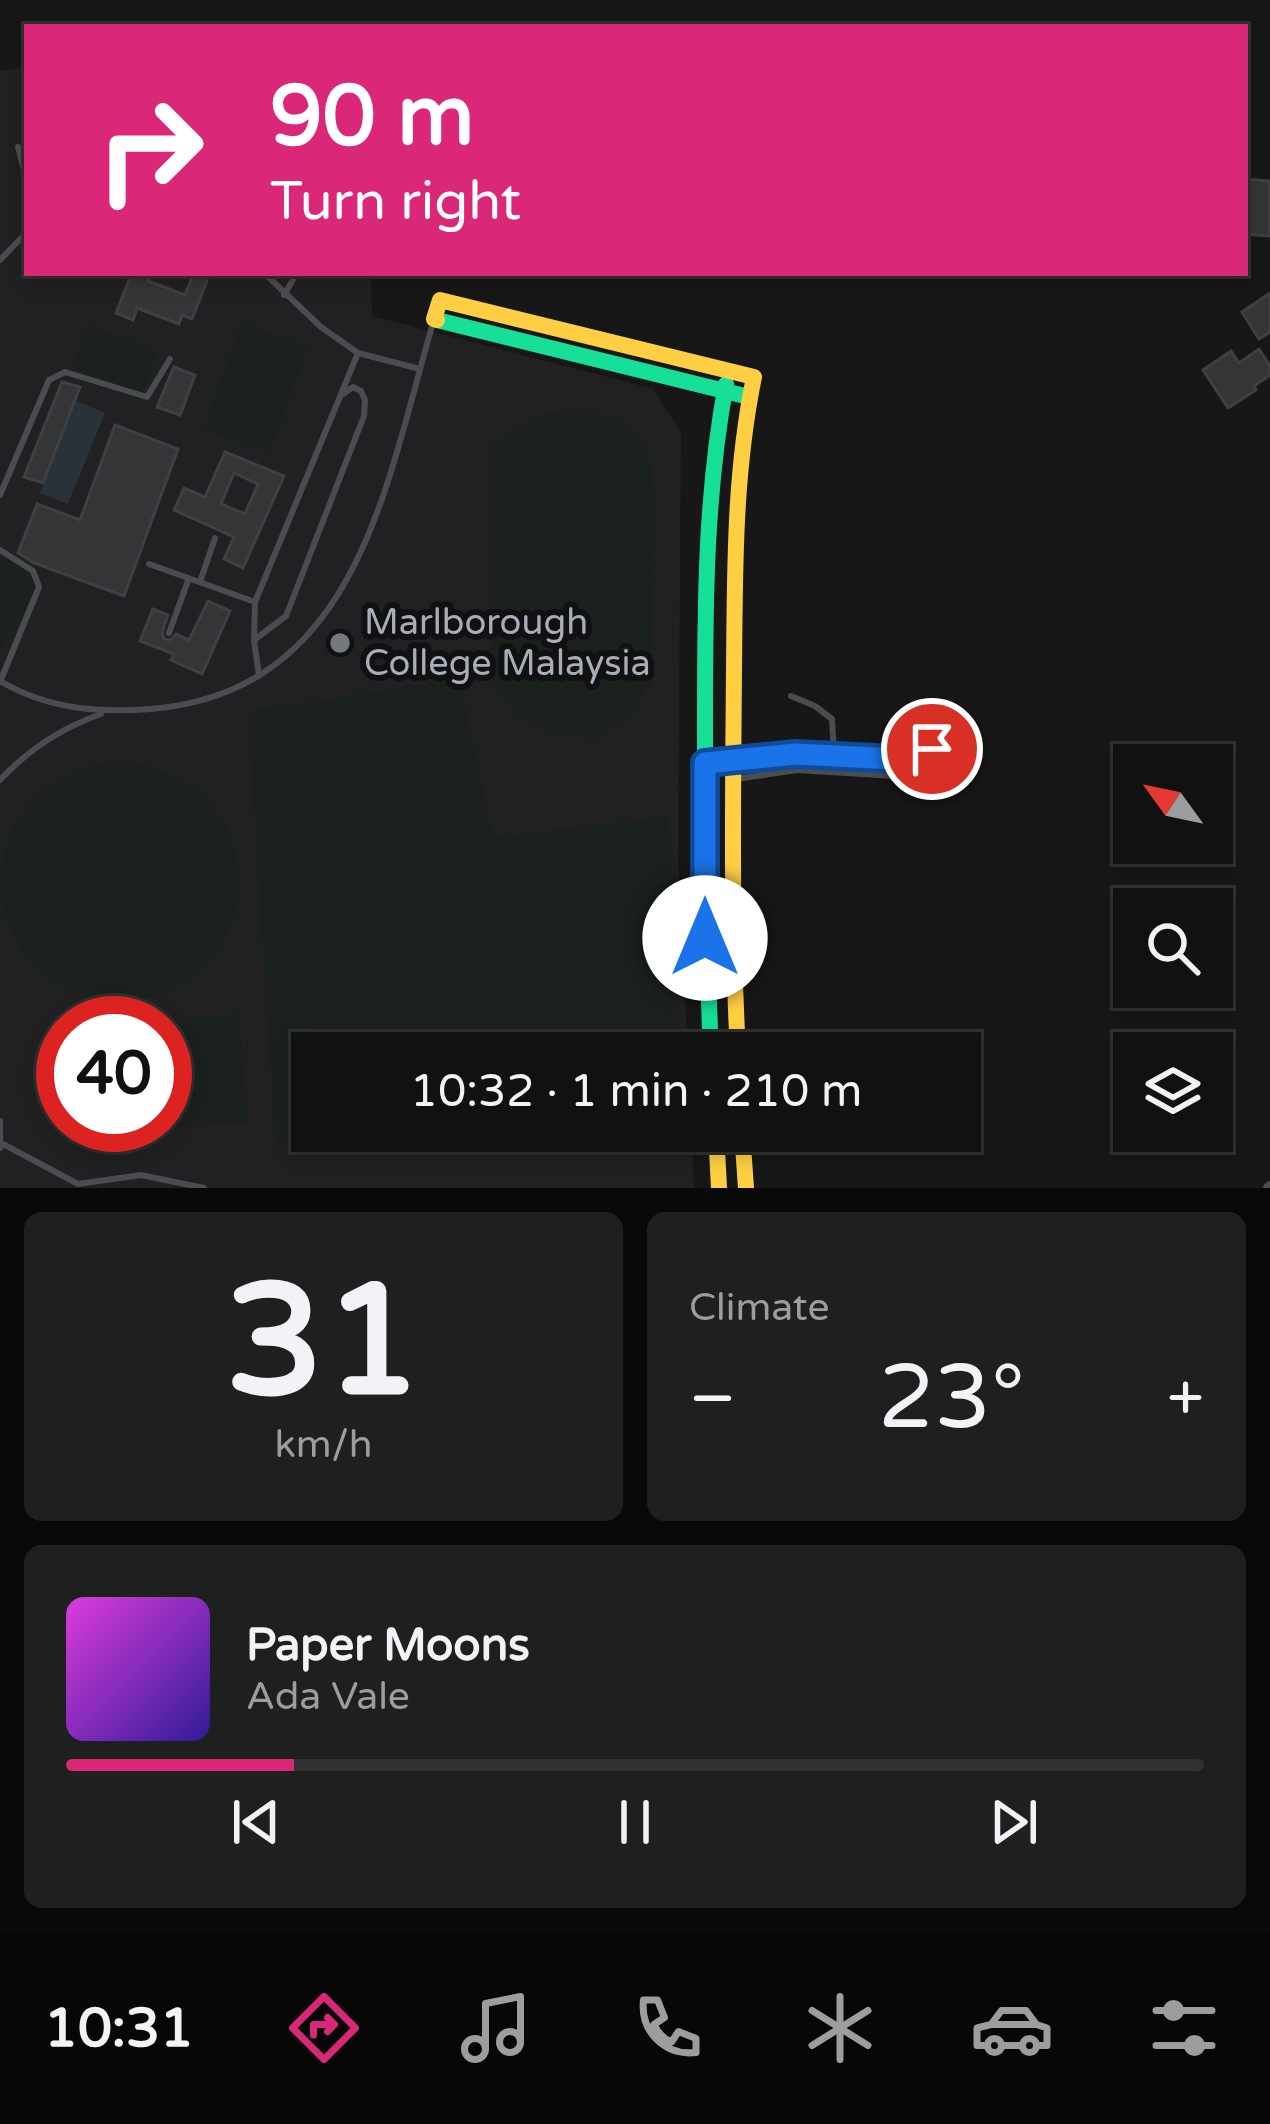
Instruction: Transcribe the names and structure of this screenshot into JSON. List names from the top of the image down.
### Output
{
  "places": ["Marlborough College Malaysia"],
  "north": "top left",
  "page": {
    "turn": ["90 m", "Turn right"],
    "limit": "40",
    "trip": "10:32 · 1 min · 210 m",
    "tile": [
      ["31", "km/h"],
      "Climate"
    ],
    "heat": ["−", "23°", "+"],
    "song": ["Paper Moons", "Ada Vale"],
    "tabs": "10:31"
  }
}
